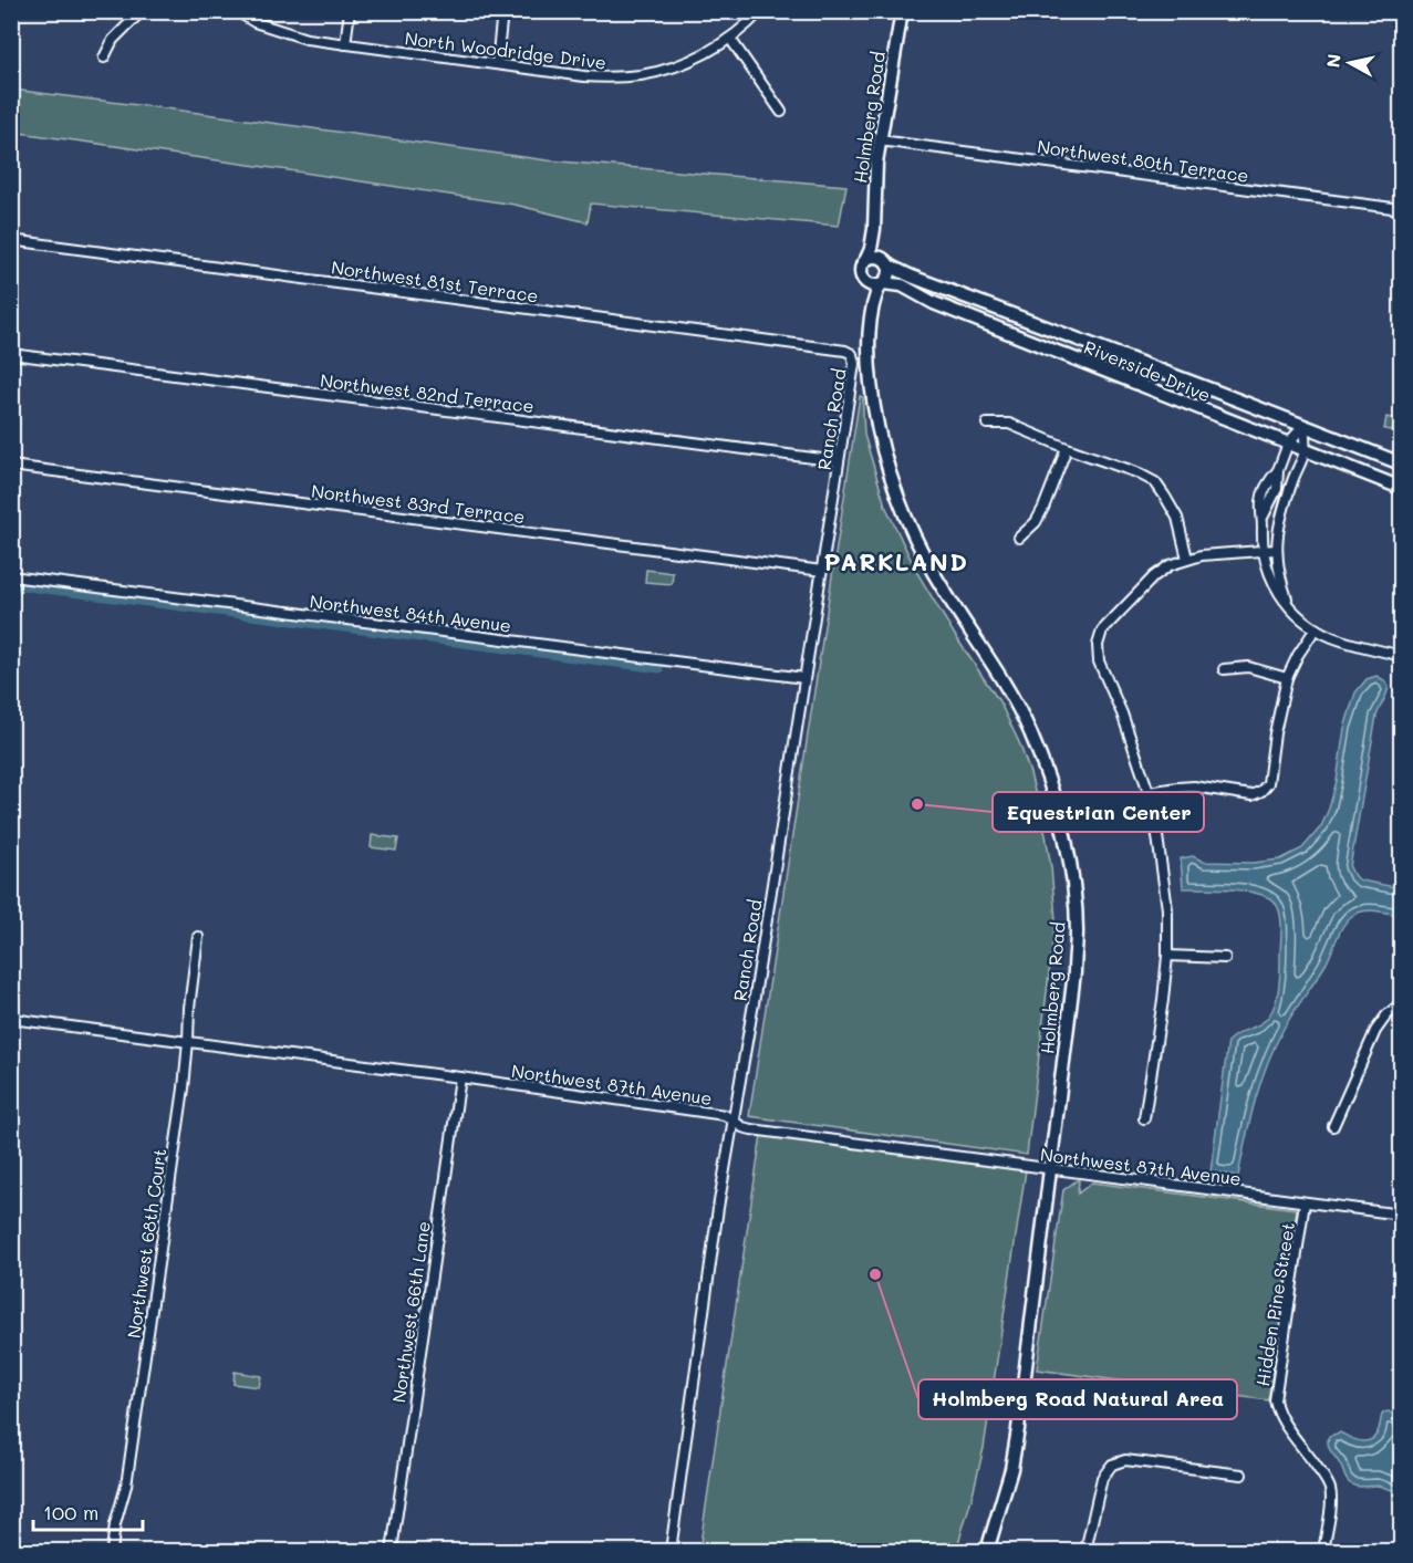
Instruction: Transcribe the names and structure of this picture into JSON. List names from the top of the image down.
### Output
{
  "streets": {
    "street": [
      "North Woodridge Drive",
      "Holmberg Road",
      "Northwest 80th Terrace",
      "Northwest 81st Terrace",
      "Riverside Drive",
      "Northwest 82nd Terrace",
      "Ranch Road",
      "Northwest 83rd Terrace",
      "Northwest 84th Avenue",
      "Northwest 87th Avenue",
      "Northwest 68th Court",
      "Hidden Pine Street",
      "Northwest 66th Lane"
    ]
  },
  "crossings": [
    ["Holmberg Road", "Northwest 80th Terrace"],
    ["Holmberg Road", "Riverside Drive"],
    ["Holmberg Road", "Northwest 87th Avenue"],
    ["Northwest 81st Terrace", "Ranch Road"],
    ["Northwest 82nd Terrace", "Ranch Road"],
    ["Ranch Road", "Northwest 83rd Terrace"],
    ["Ranch Road", "Northwest 84th Avenue"],
    ["Ranch Road", "Northwest 87th Avenue"],
    ["Northwest 87th Avenue", "Northwest 68th Court"],
    ["Northwest 87th Avenue", "Hidden Pine Street"],
    ["Northwest 87th Avenue", "Northwest 66th Lane"]
  ],
  "districts": ["PARKLAND"],
  "places": ["Equestrian Center", "Holmberg Road Natural Area"],
  "scale_bar": "100 m",
  "north": "left"
}
